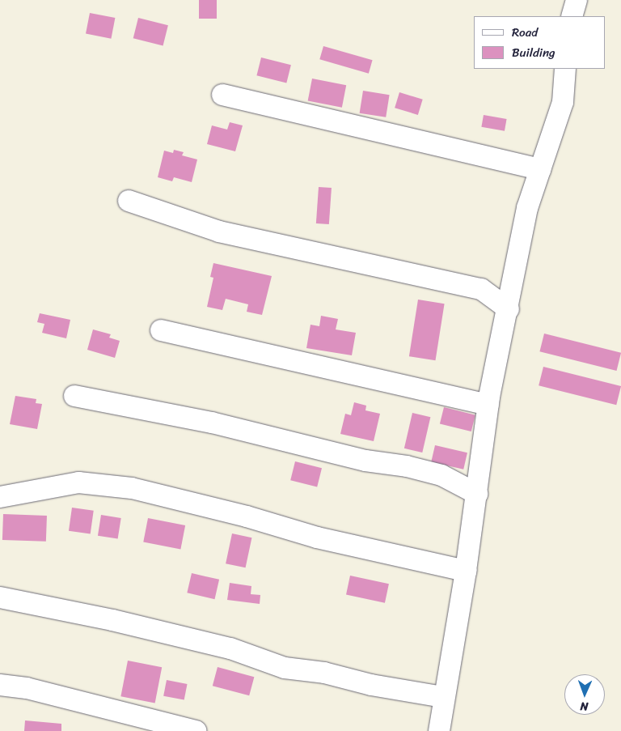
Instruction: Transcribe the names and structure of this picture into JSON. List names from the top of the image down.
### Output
{
  "legend": ["Road", "Building"],
  "north": "bottom"
}
